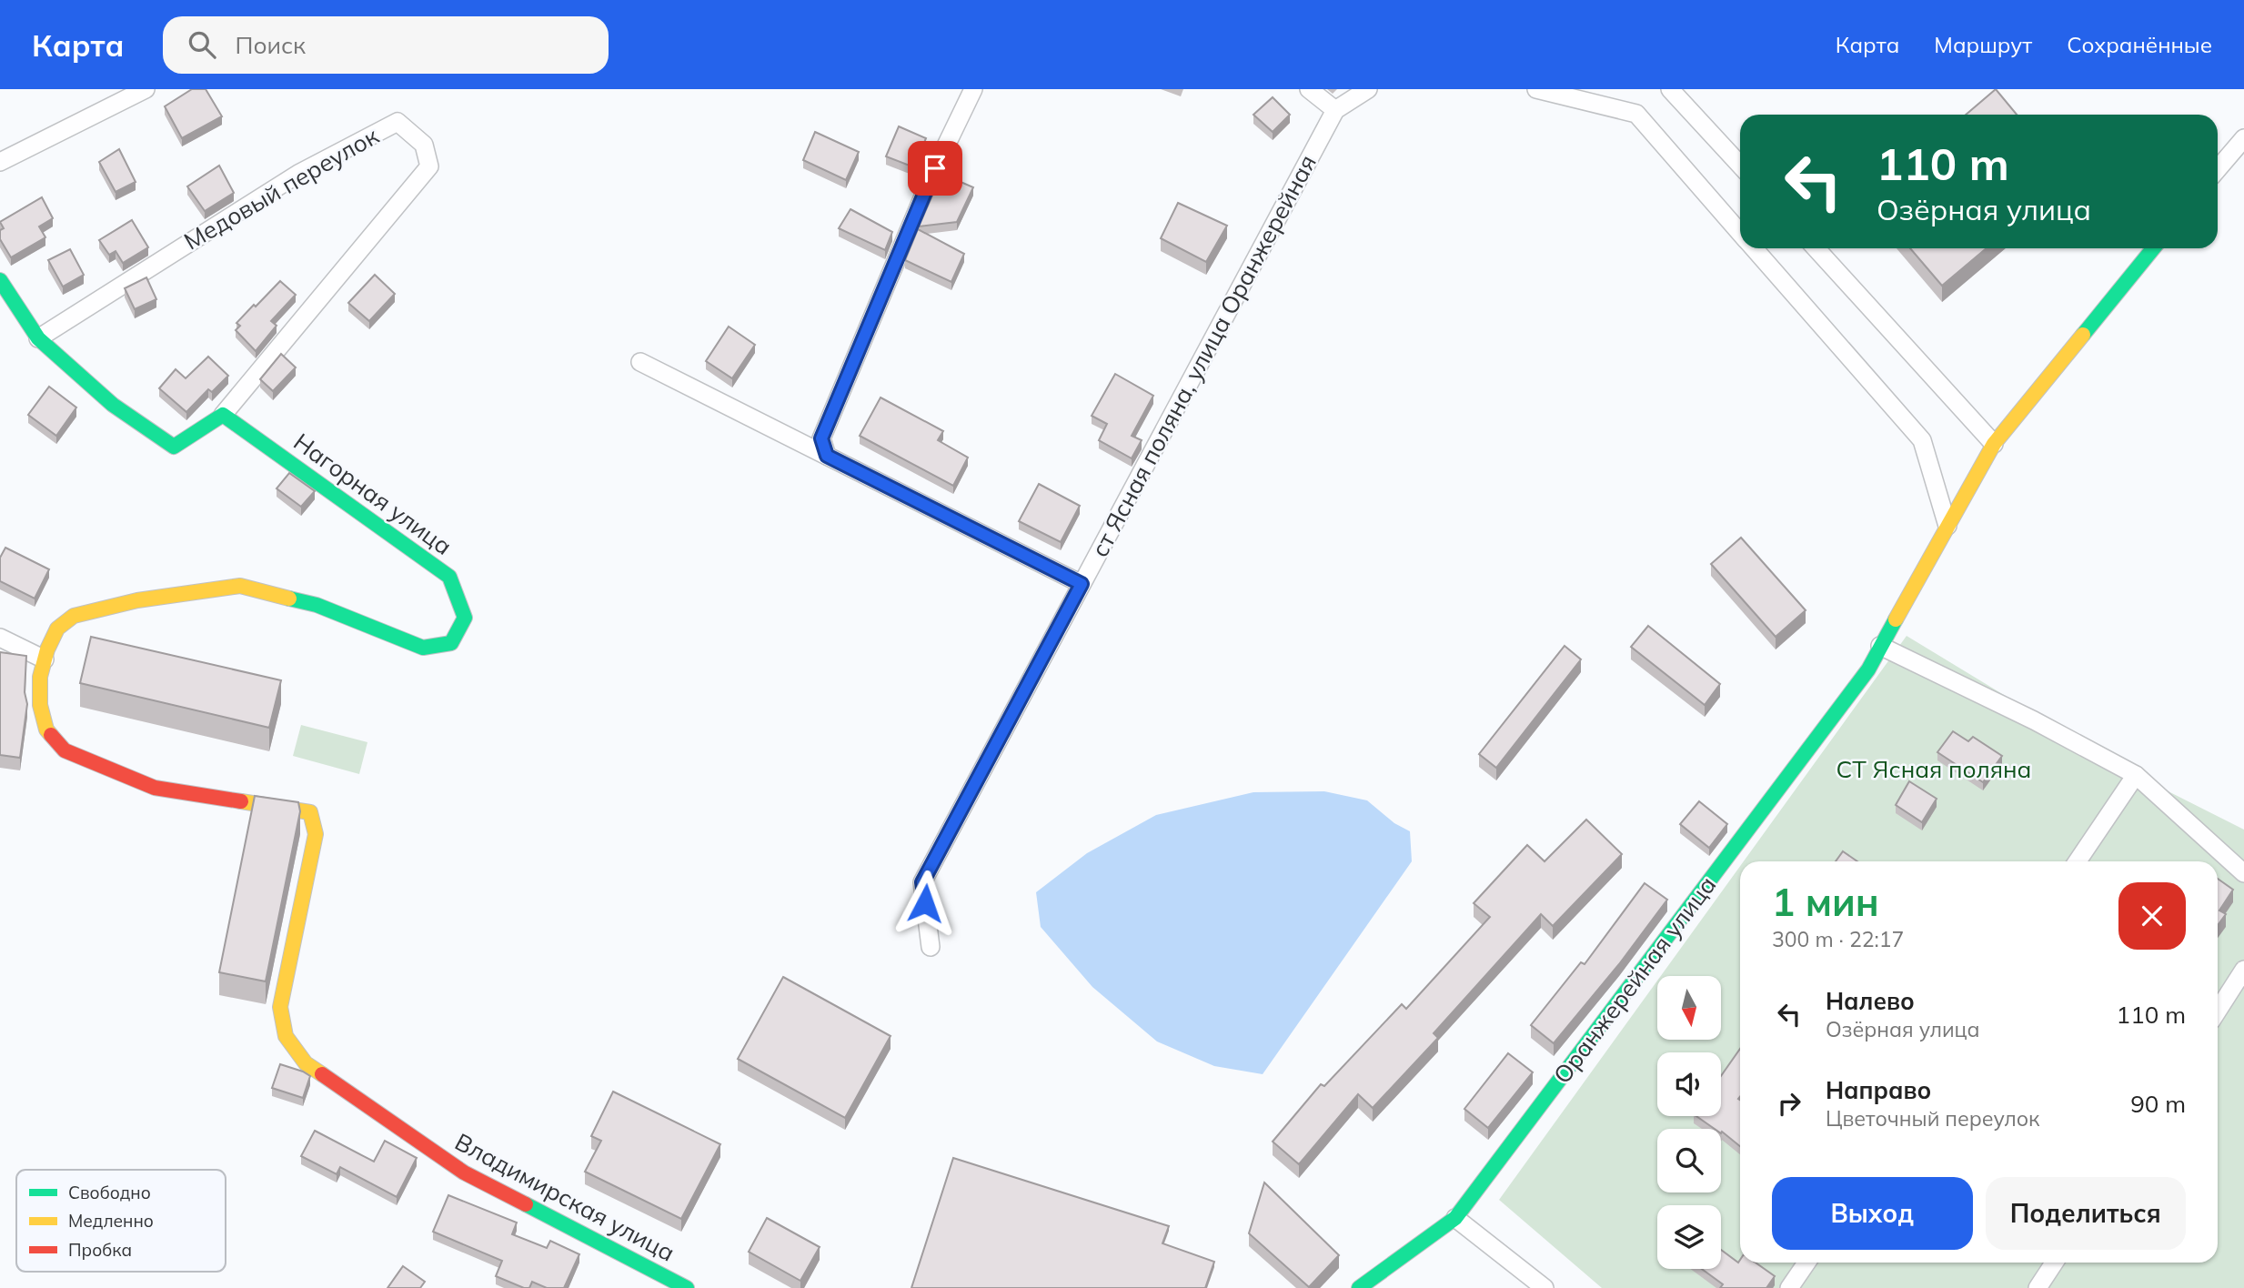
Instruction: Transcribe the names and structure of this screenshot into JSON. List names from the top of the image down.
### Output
{
  "streets": {
    "street": [
      "Медовый переулок",
      "ст Ясная поляна, улица Оранжерейная",
      "Нагорная улица",
      "Оранжерейная улица",
      "Владимирская улица"
    ]
  },
  "crossings": [
    ["Медовый переулок", "Нагорная улица"],
    ["Нагорная улица", "Владимирская улица"]
  ],
  "parks": ["СТ Ясная поляна"],
  "legend": ["Свободно", "Медленно", "Пробка"],
  "north": "bottom",
  "page": {
    "header": "Карта",
    "search": "Поиск",
    "nav": ["Карта", "Маршрут", "Сохранённые"],
    "turn": ["110 m", "Озёрная улица"],
    "heading": ["1 мин", "300 m · 22:17"],
    "list": [
      {
        "name": "Налево",
        "note": "Озёрная улица",
        "value": "110 m"
      },
      {
        "name": "Направо",
        "note": "Цветочный переулок",
        "value": "90 m"
      }
    ],
    "buttons": ["Выход", "Поделиться"]
  }
}
